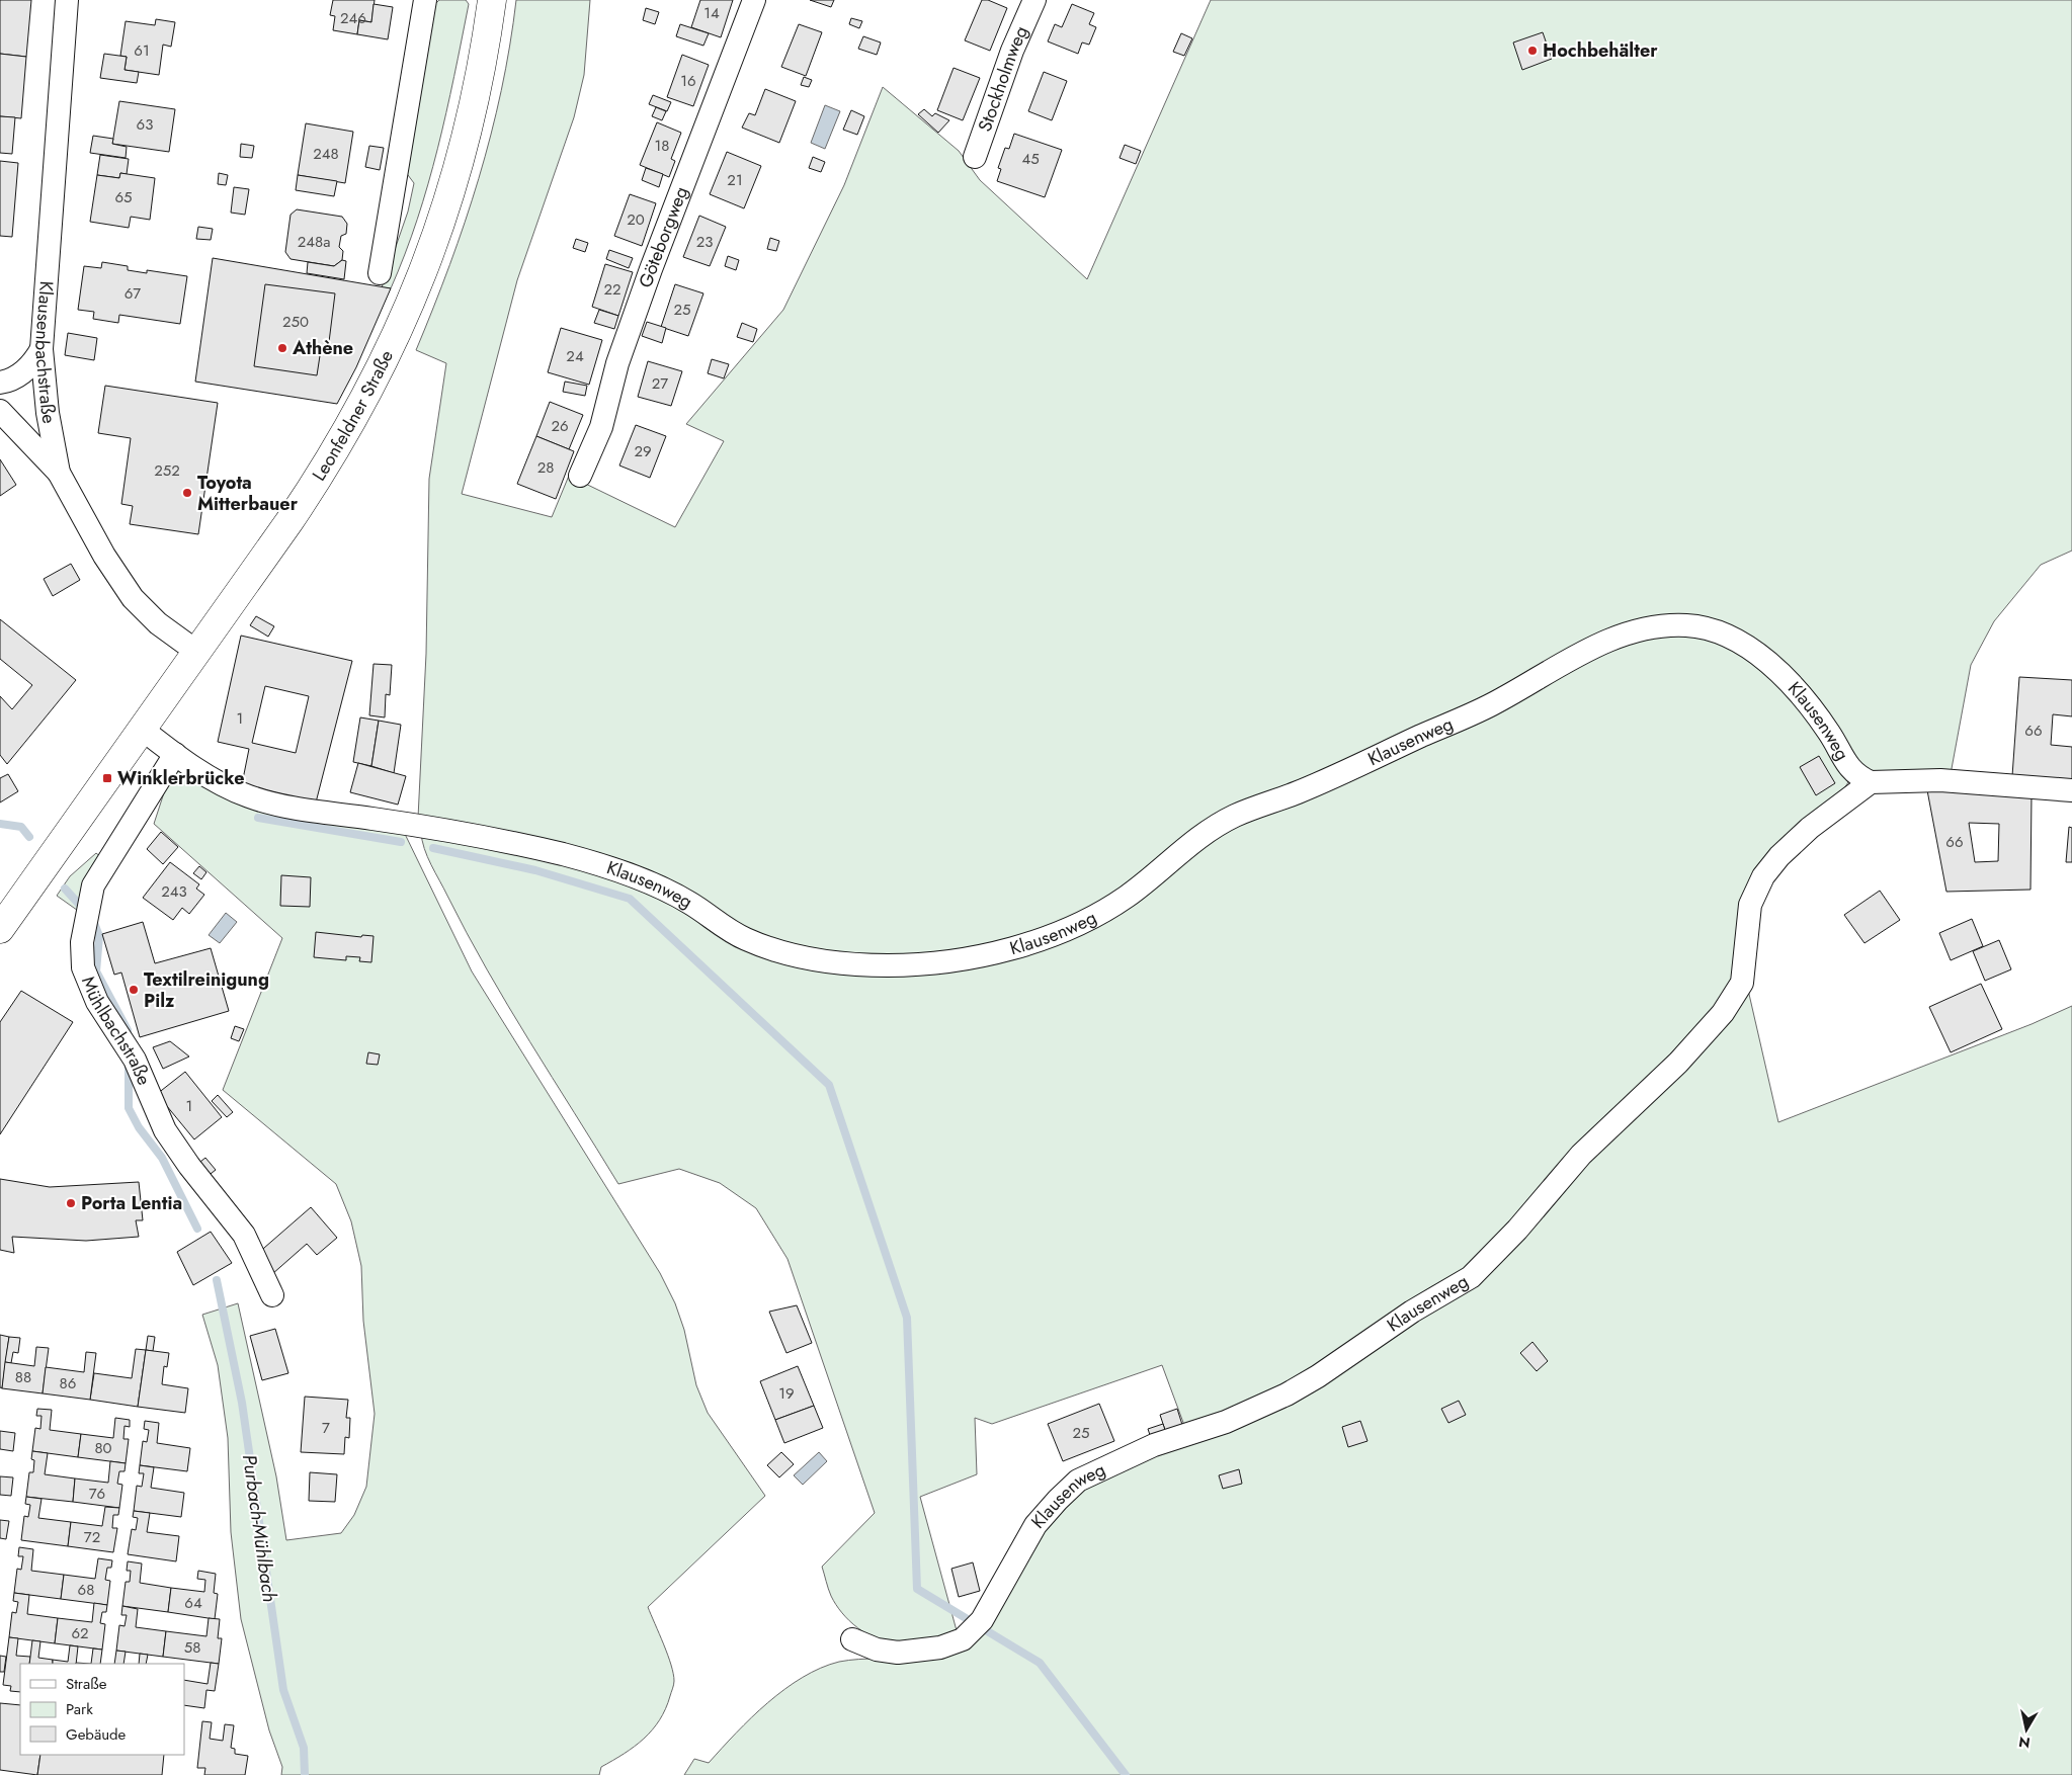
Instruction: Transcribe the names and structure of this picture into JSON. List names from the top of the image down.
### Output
{
  "streets": {
    "main road": ["Leonfeldner Straße"],
    "street": [
      "Stockholmweg",
      "Göteborgweg",
      "Klausenbachstraße",
      "Klausenweg",
      "Mühlbachstraße"
    ]
  },
  "crossings": [
    ["Klausenbachstraße", "Leonfeldner Straße"],
    ["Leonfeldner Straße", "Klausenweg"],
    ["Klausenweg", "Mühlbachstraße"]
  ],
  "water": ["Purbach-Mühlbach"],
  "places": {
    "other": [
      "Hochbehälter",
      "Athène",
      "Toyota Mitterbauer",
      "Textilreinigung Pilz",
      "Porta Lentia"
    ],
    "transit": ["Winklerbrücke"]
  },
  "house_numbers": [
    "14",
    "246",
    "61",
    "16",
    "63",
    "18",
    "248",
    "45",
    "21",
    "65",
    "20",
    "248a",
    "23",
    "22",
    "67",
    "25",
    "250",
    "24",
    "27",
    "26",
    "29",
    "28",
    "252",
    "1",
    "66",
    "66",
    "243",
    "1",
    "88",
    "86",
    "19",
    "7",
    "25",
    "80",
    "76",
    "72",
    "68",
    "64",
    "62",
    "58"
  ],
  "legend": ["Straße", "Park", "Gebäude"],
  "north": "bottom"
}
